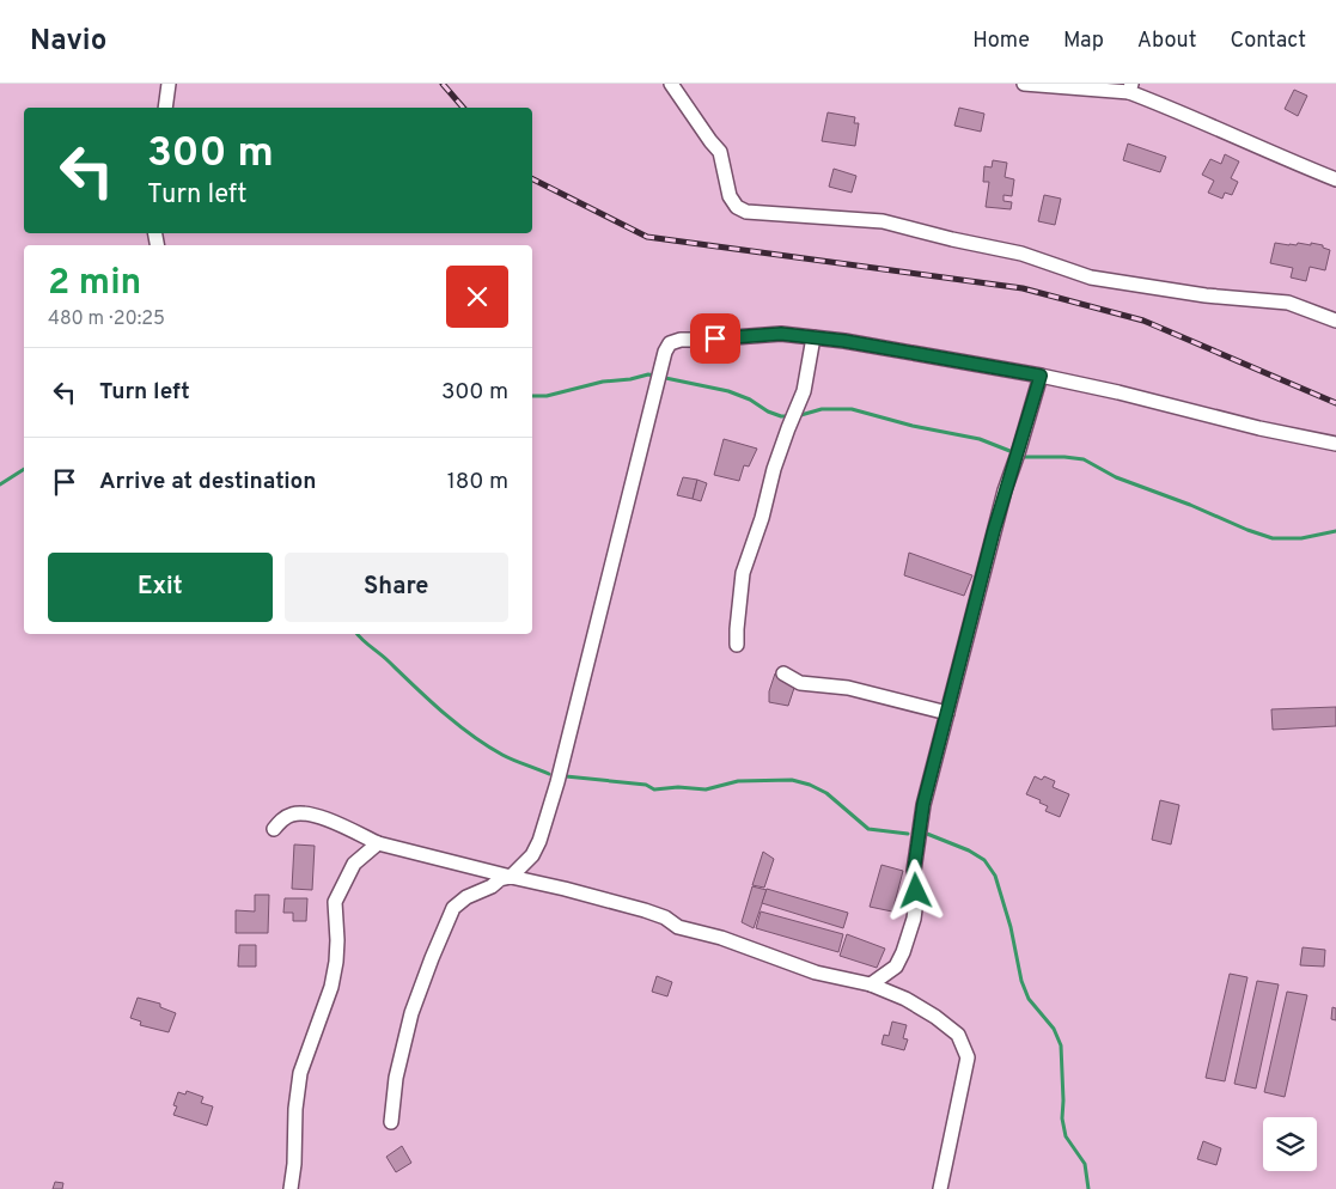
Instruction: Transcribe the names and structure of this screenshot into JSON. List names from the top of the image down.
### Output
{
  "page": {
    "header": "Navio",
    "nav": [
      "Home",
      "Map",
      "About",
      "Contact"
    ],
    "turn": ["300 m", "Turn left"],
    "heading": ["2 min", "480 m · 20:25"],
    "list": [
      {
        "name": "Turn left",
        "value": "300 m"
      },
      {
        "name": "Arrive at destination",
        "value": "180 m"
      }
    ],
    "buttons": ["Exit", "Share"]
  }
}
